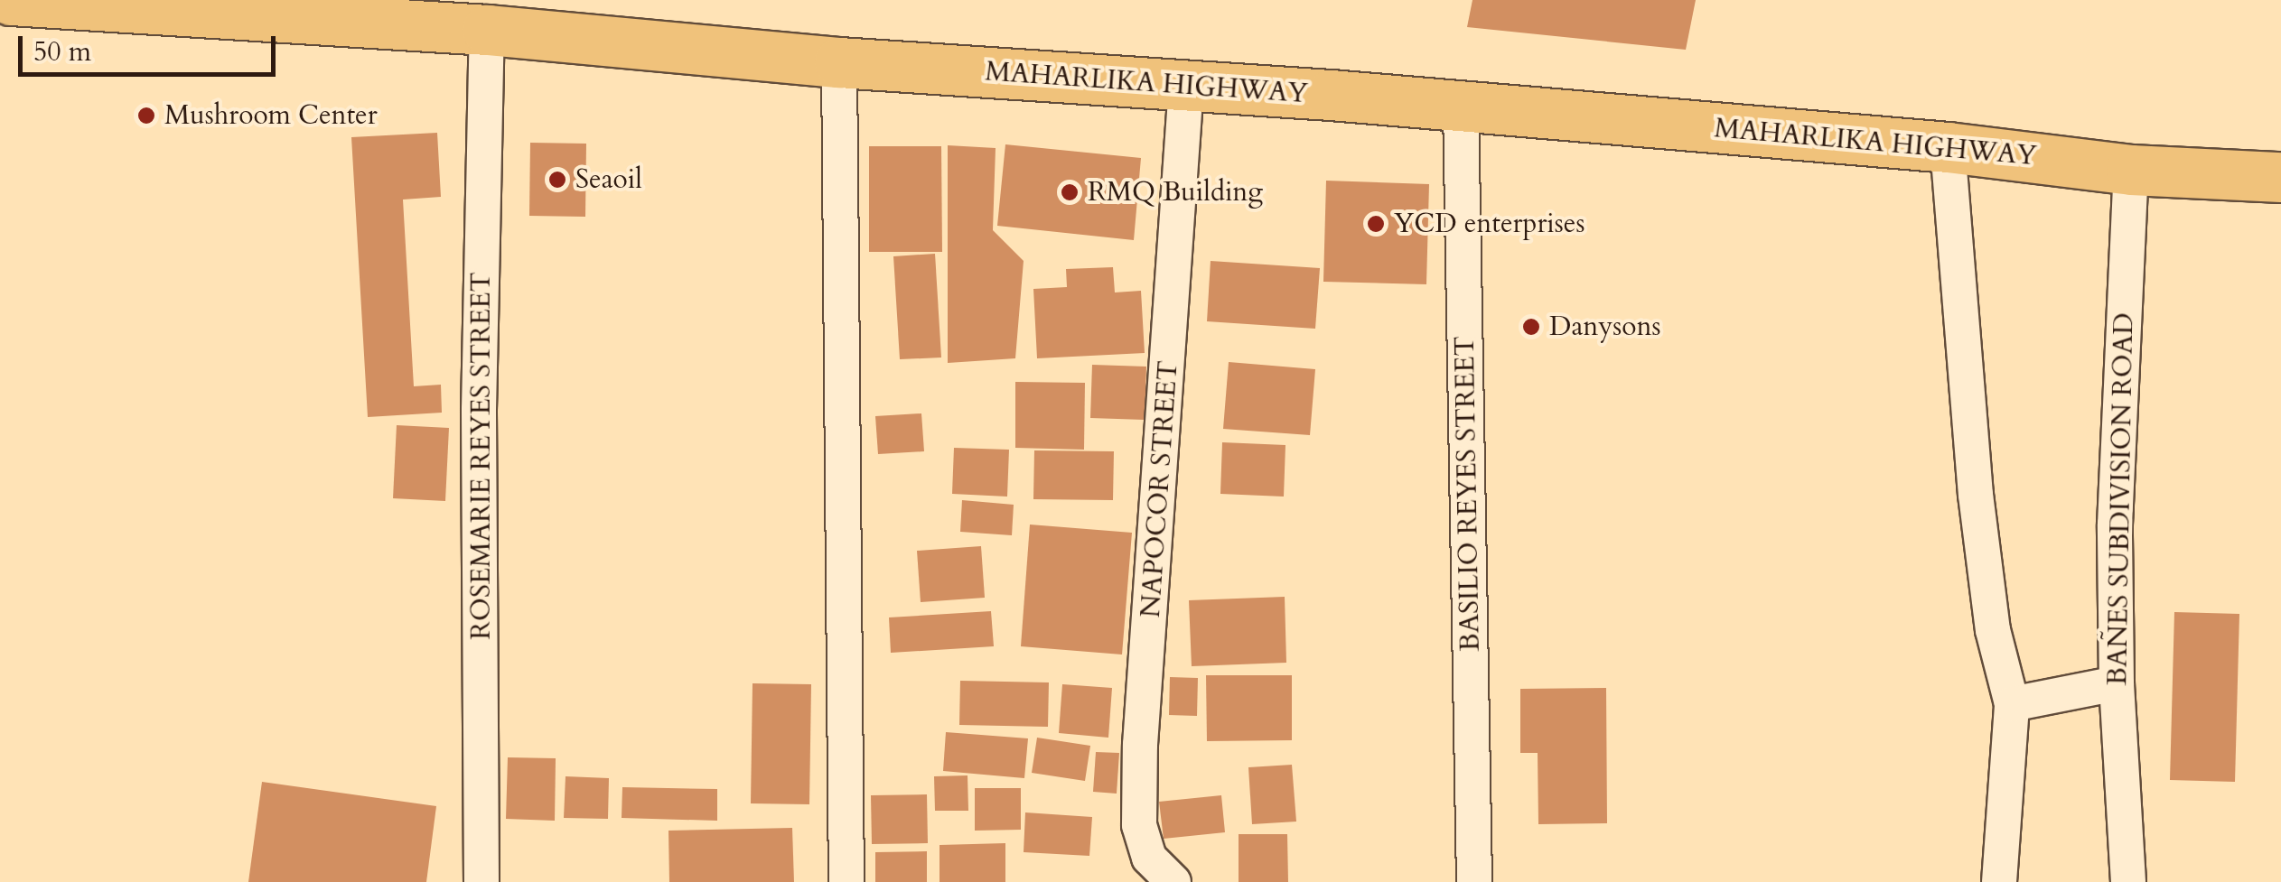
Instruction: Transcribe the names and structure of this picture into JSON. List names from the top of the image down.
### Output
{
  "streets": {
    "highway": ["MAHARLIKA HIGHWAY"],
    "street": [
      "ROSEMARIE REYES STREET",
      "NAPOCOR STREET",
      "BASILIO REYES STREET",
      "BAÑES SUBDIVISION ROAD"
    ]
  },
  "crossings": [
    ["MAHARLIKA HIGHWAY", "ROSEMARIE REYES STREET"],
    ["MAHARLIKA HIGHWAY", "NAPOCOR STREET"],
    ["MAHARLIKA HIGHWAY", "BASILIO REYES STREET"],
    ["MAHARLIKA HIGHWAY", "BAÑES SUBDIVISION ROAD"]
  ],
  "places": [
    "Mushroom Center",
    "Seaoil",
    "RMQ Building",
    "YCD enterprises",
    "Danysons"
  ],
  "scale_bar": "50 m"
}
